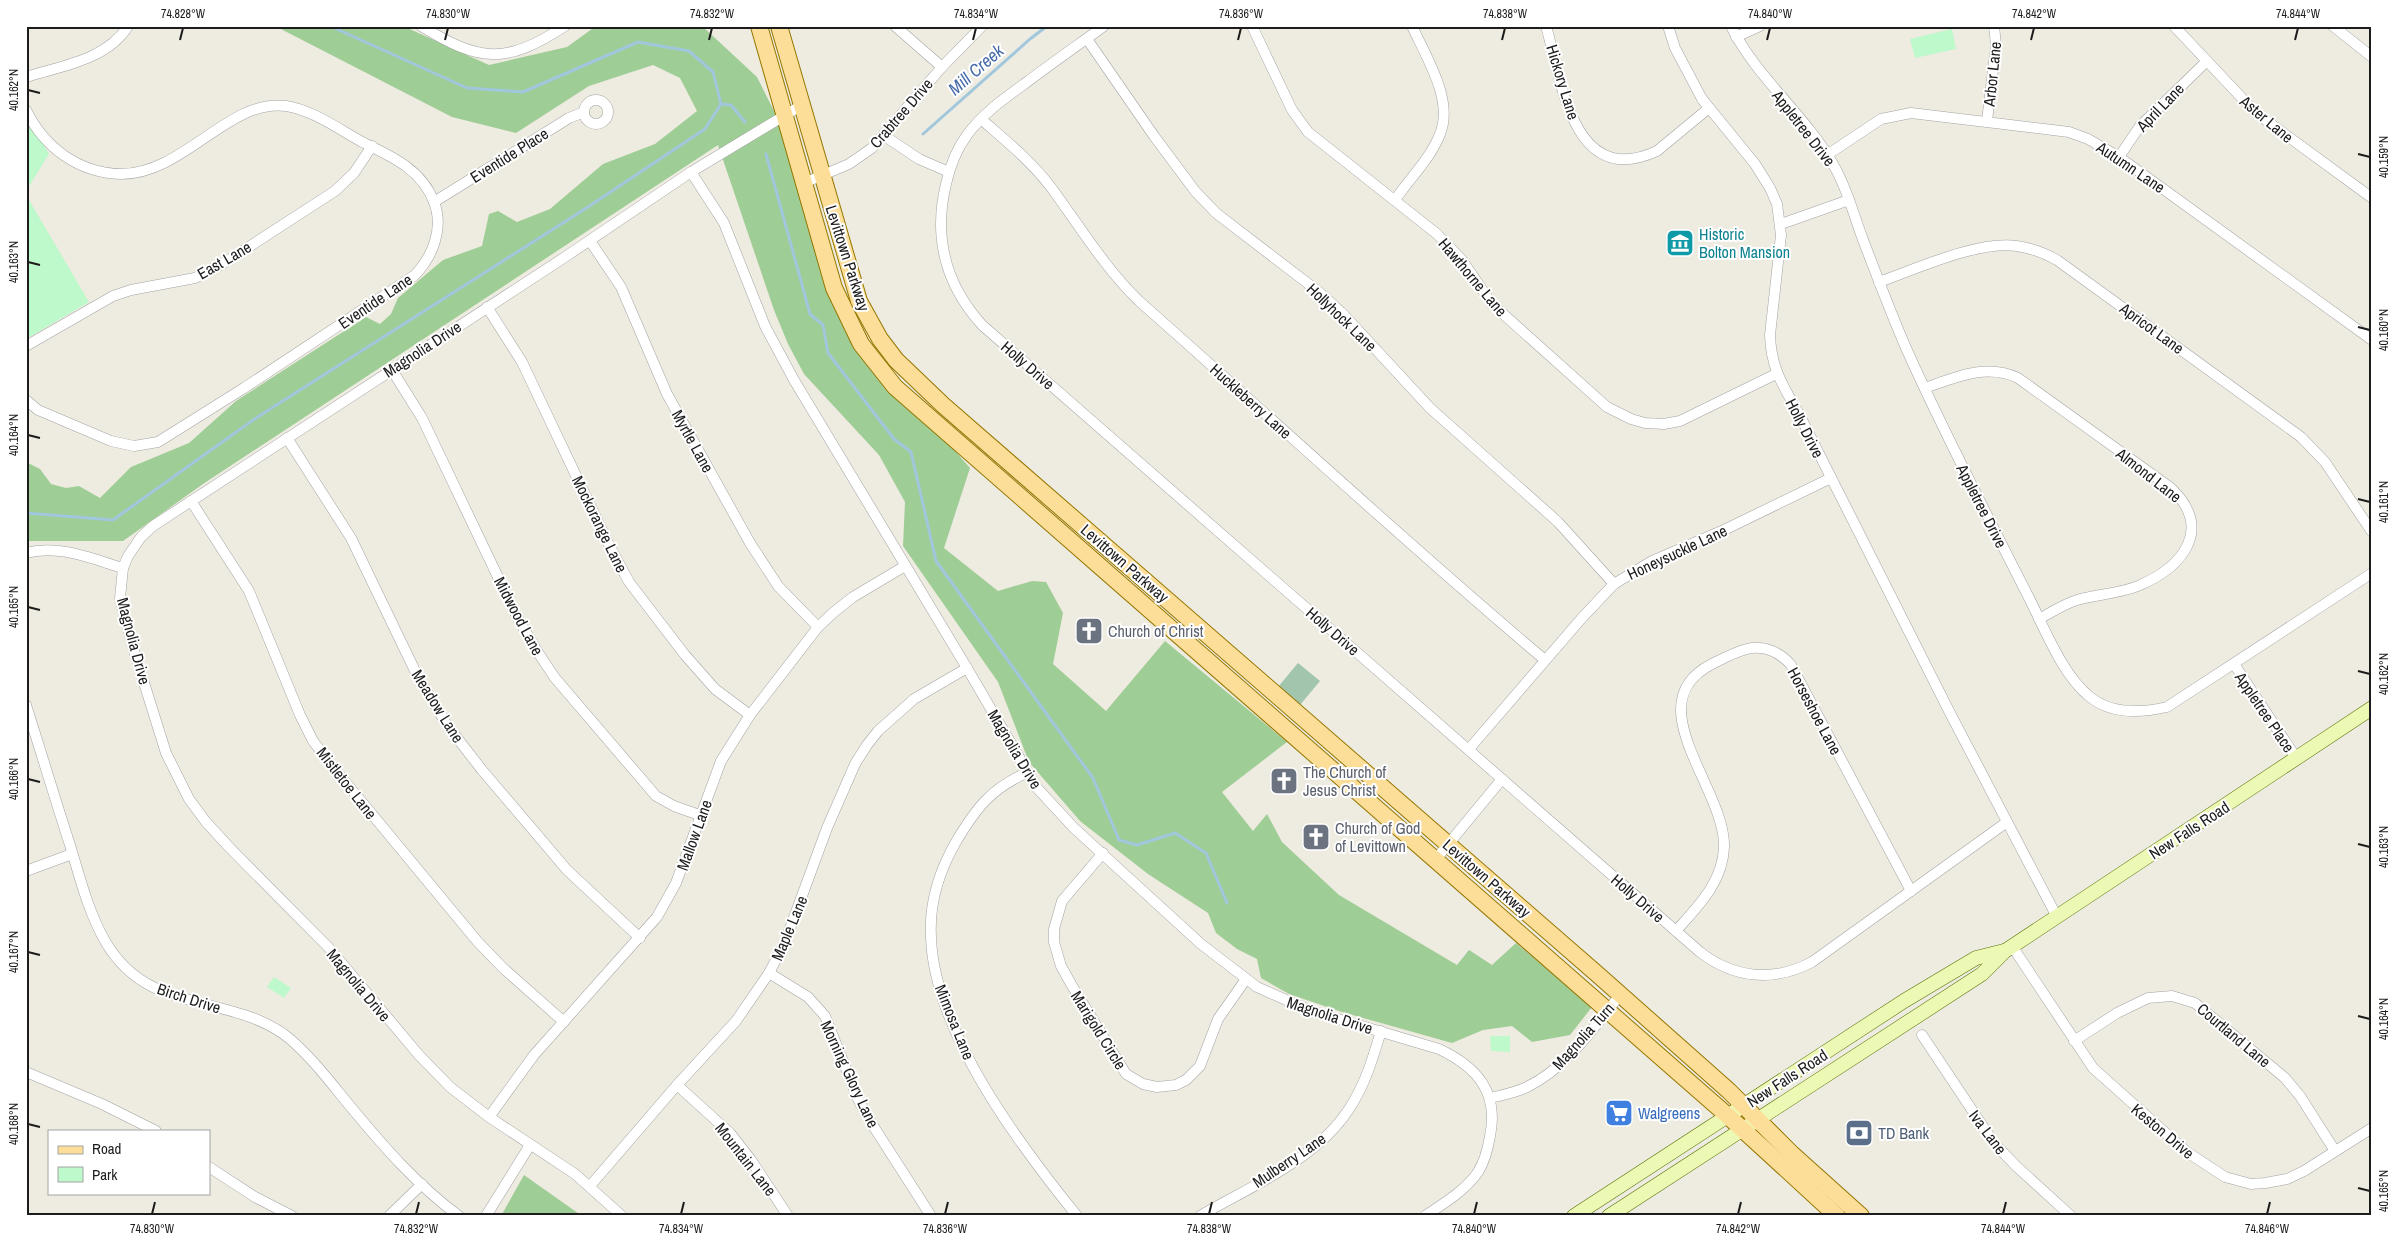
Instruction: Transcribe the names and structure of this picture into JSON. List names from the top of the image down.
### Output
{
  "streets": {
    "main road": ["Levittown Parkway", "New Falls Road"],
    "street": [
      "Arbor Lane",
      "Hickory Lane",
      "April Lane",
      "Crabtree Drive",
      "Aster Lane",
      "Appletree Drive",
      "Eventide Place",
      "Autumn Lane",
      "East Lane",
      "Hawthorne Lane",
      "Eventide Lane",
      "Hollyhock Lane",
      "Apricot Lane",
      "Magnolia Drive",
      "Holly Drive",
      "Huckleberry Lane",
      "Myrtle Lane",
      "Almond Lane",
      "Mockorange Lane",
      "Honeysuckle Lane",
      "Midwood Lane",
      "Meadow Lane",
      "Horseshoe Lane",
      "Appletree Place",
      "Mistletoe Lane",
      "Mallow Lane",
      "Maple Lane",
      "Birch Drive",
      "Mimosa Lane",
      "Marigold Circle",
      "Courtland Lane",
      "Magnolia Turn",
      "Morning Glory Lane",
      "Keston Drive",
      "Iva Lane",
      "Mountain Lane",
      "Mulberry Lane"
    ]
  },
  "crossings": [
    ["Arbor Lane", "Autumn Lane"],
    ["Hickory Lane", "Holly Drive"],
    ["April Lane", "Aster Lane"],
    ["April Lane", "Autumn Lane"],
    ["Crabtree Drive", "Levittown Parkway"],
    ["Appletree Drive", "Autumn Lane"],
    ["Appletree Drive", "Apricot Lane"],
    ["Appletree Drive", "Almond Lane"],
    ["Appletree Drive", "Appletree Place"],
    ["Eventide Place", "Eventide Lane"],
    ["Levittown Parkway", "Magnolia Drive"],
    ["Levittown Parkway", "New Falls Road"],
    ["Levittown Parkway", "Magnolia Turn"],
    ["East Lane", "Eventide Lane"],
    ["Hawthorne Lane", "Holly Drive"],
    ["Hollyhock Lane", "Holly Drive"],
    ["Hollyhock Lane", "Honeysuckle Lane"],
    ["Magnolia Drive", "Myrtle Lane"],
    ["Magnolia Drive", "Mockorange Lane"],
    ["Magnolia Drive", "Midwood Lane"],
    ["Magnolia Drive", "Meadow Lane"],
    ["Magnolia Drive", "Mistletoe Lane"],
    ["Magnolia Drive", "Mallow Lane"],
    ["Magnolia Drive", "Maple Lane"],
    ["Magnolia Drive", "Mimosa Lane"],
    ["Magnolia Drive", "Marigold Circle"],
    ["Magnolia Drive", "Magnolia Turn"],
    ["Magnolia Drive", "Mulberry Lane"],
    ["Holly Drive", "Huckleberry Lane"],
    ["Holly Drive", "Honeysuckle Lane"],
    ["Holly Drive", "Horseshoe Lane"],
    ["Holly Drive", "New Falls Road"],
    ["Huckleberry Lane", "Honeysuckle Lane"],
    ["Myrtle Lane", "Mallow Lane"],
    ["Mockorange Lane", "Mallow Lane"],
    ["Midwood Lane", "Mallow Lane"],
    ["Meadow Lane", "Mallow Lane"],
    ["Appletree Place", "New Falls Road"],
    ["Mistletoe Lane", "Mallow Lane"],
    ["New Falls Road", "Keston Drive"],
    ["Maple Lane", "Morning Glory Lane"],
    ["Maple Lane", "Mountain Lane"],
    ["Courtland Lane", "Keston Drive"]
  ],
  "water": ["Mill Creek"],
  "places": {
    "museum": ["Historic Bolton Mansion"],
    "church": ["Church of Christ", "The Church of Jesus Christ", "Church of God of Levittown"],
    "supermarket": ["Walgreens"],
    "bank": ["TD Bank"]
  },
  "legend": ["Road", "Park"],
  "coordinates": [
    "74.828°W",
    "74.830°W",
    "74.832°W",
    "74.834°W",
    "74.836°W",
    "74.838°W",
    "74.840°W",
    "74.842°W",
    "74.844°W",
    "40.162°N",
    "40.159°N",
    "40.163°N",
    "40.160°N",
    "40.164°N",
    "40.161°N",
    "40.165°N",
    "40.166°N",
    "40.167°N",
    "40.168°N",
    "74.846°W"
  ]
}
